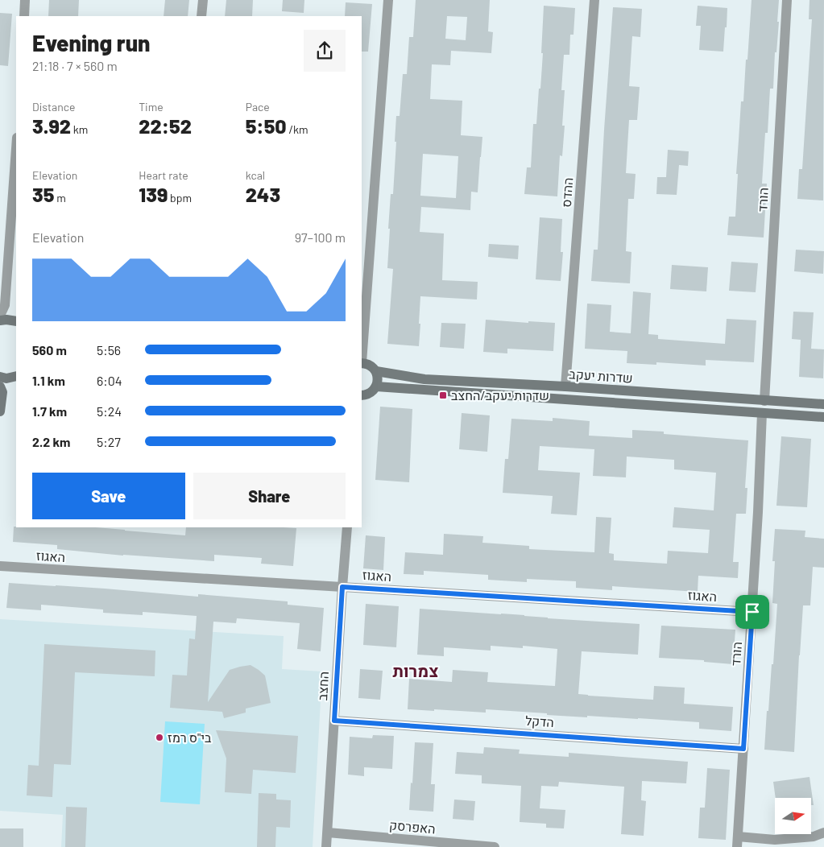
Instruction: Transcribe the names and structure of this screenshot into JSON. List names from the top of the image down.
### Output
{
  "streets": {
    "street": [
      "ההדס",
      "הורד",
      "שדרות יעקב",
      "האגוז",
      "החצב",
      "הדקל",
      "האפרסק"
    ]
  },
  "crossings": [
    ["ההדס", "שדרות יעקב"],
    ["הורד", "שדרות יעקב"],
    ["הורד", "האגוז"],
    ["הורד", "הדקל"],
    ["האגוז", "החצב"],
    ["החצב", "הדקל"],
    ["החצב", "האפרסק"]
  ],
  "districts": ["צמרות"],
  "places": {
    "transit": ["שדרות יעקב/החצב"],
    "other": ["בי\"ס רמז"]
  },
  "north": "right",
  "page": {
    "heading": ["Evening run", "21:18 · 7 × 560 m"],
    "stats": [
      ["Distance", "3.92 km"],
      ["Time", "22:52"],
      ["Pace", "5:50 /km"],
      ["Elevation", "35 m"],
      ["Heart rate", "139 bpm"],
      ["kcal", "243"]
    ],
    "chart": ["Elevation", "97–100 m"],
    "list": [
      {
        "name": "560 m",
        "note": "5:56"
      },
      {
        "name": "1.1 km",
        "note": "6:04"
      },
      {
        "name": "1.7 km",
        "note": "5:24"
      },
      {
        "name": "2.2 km",
        "note": "5:27"
      }
    ],
    "buttons": ["Save", "Share"]
  }
}
